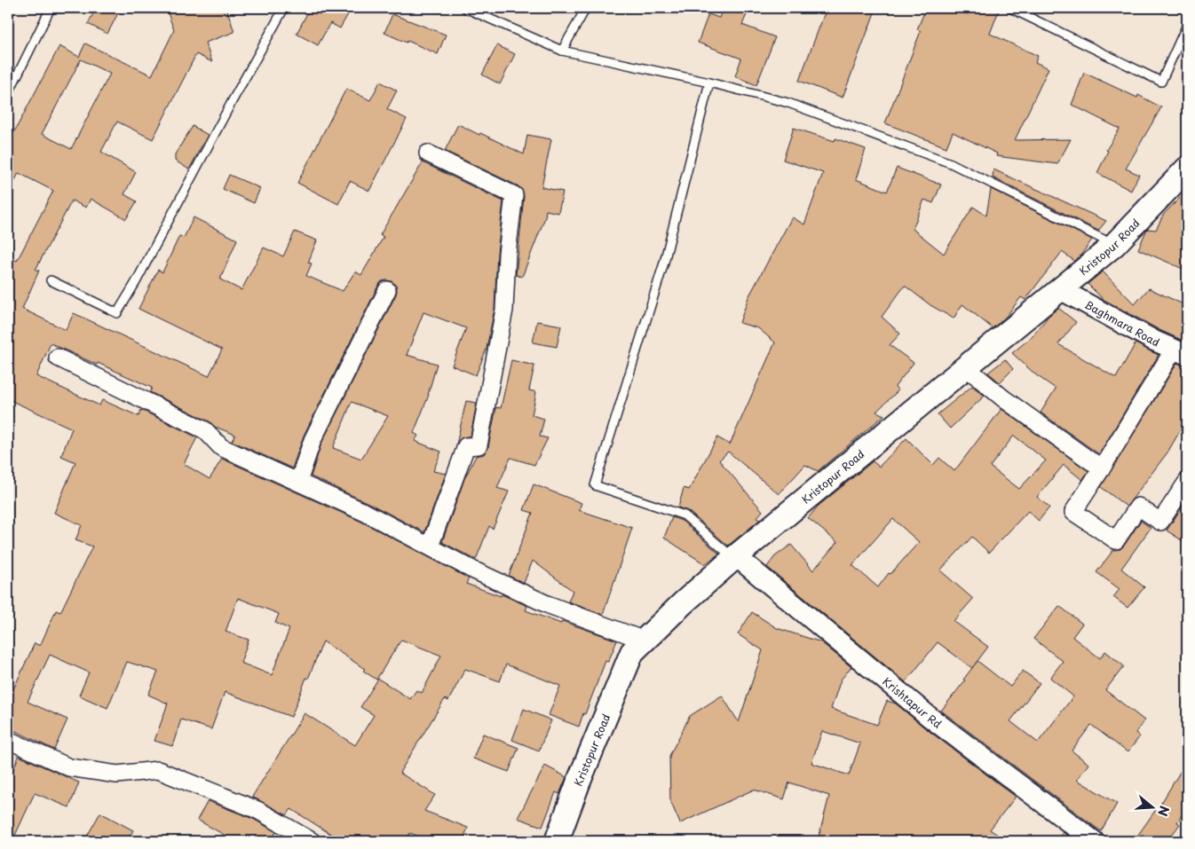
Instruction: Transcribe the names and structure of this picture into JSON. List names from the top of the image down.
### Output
{
  "streets": {
    "main road": ["Kristopur Road"],
    "street": ["Baghmara Road", "Krishtapur Rd"]
  },
  "crossings": [
    ["Kristopur Road", "Baghmara Road"],
    ["Kristopur Road", "Krishtapur Rd"]
  ],
  "north": "right"
}
